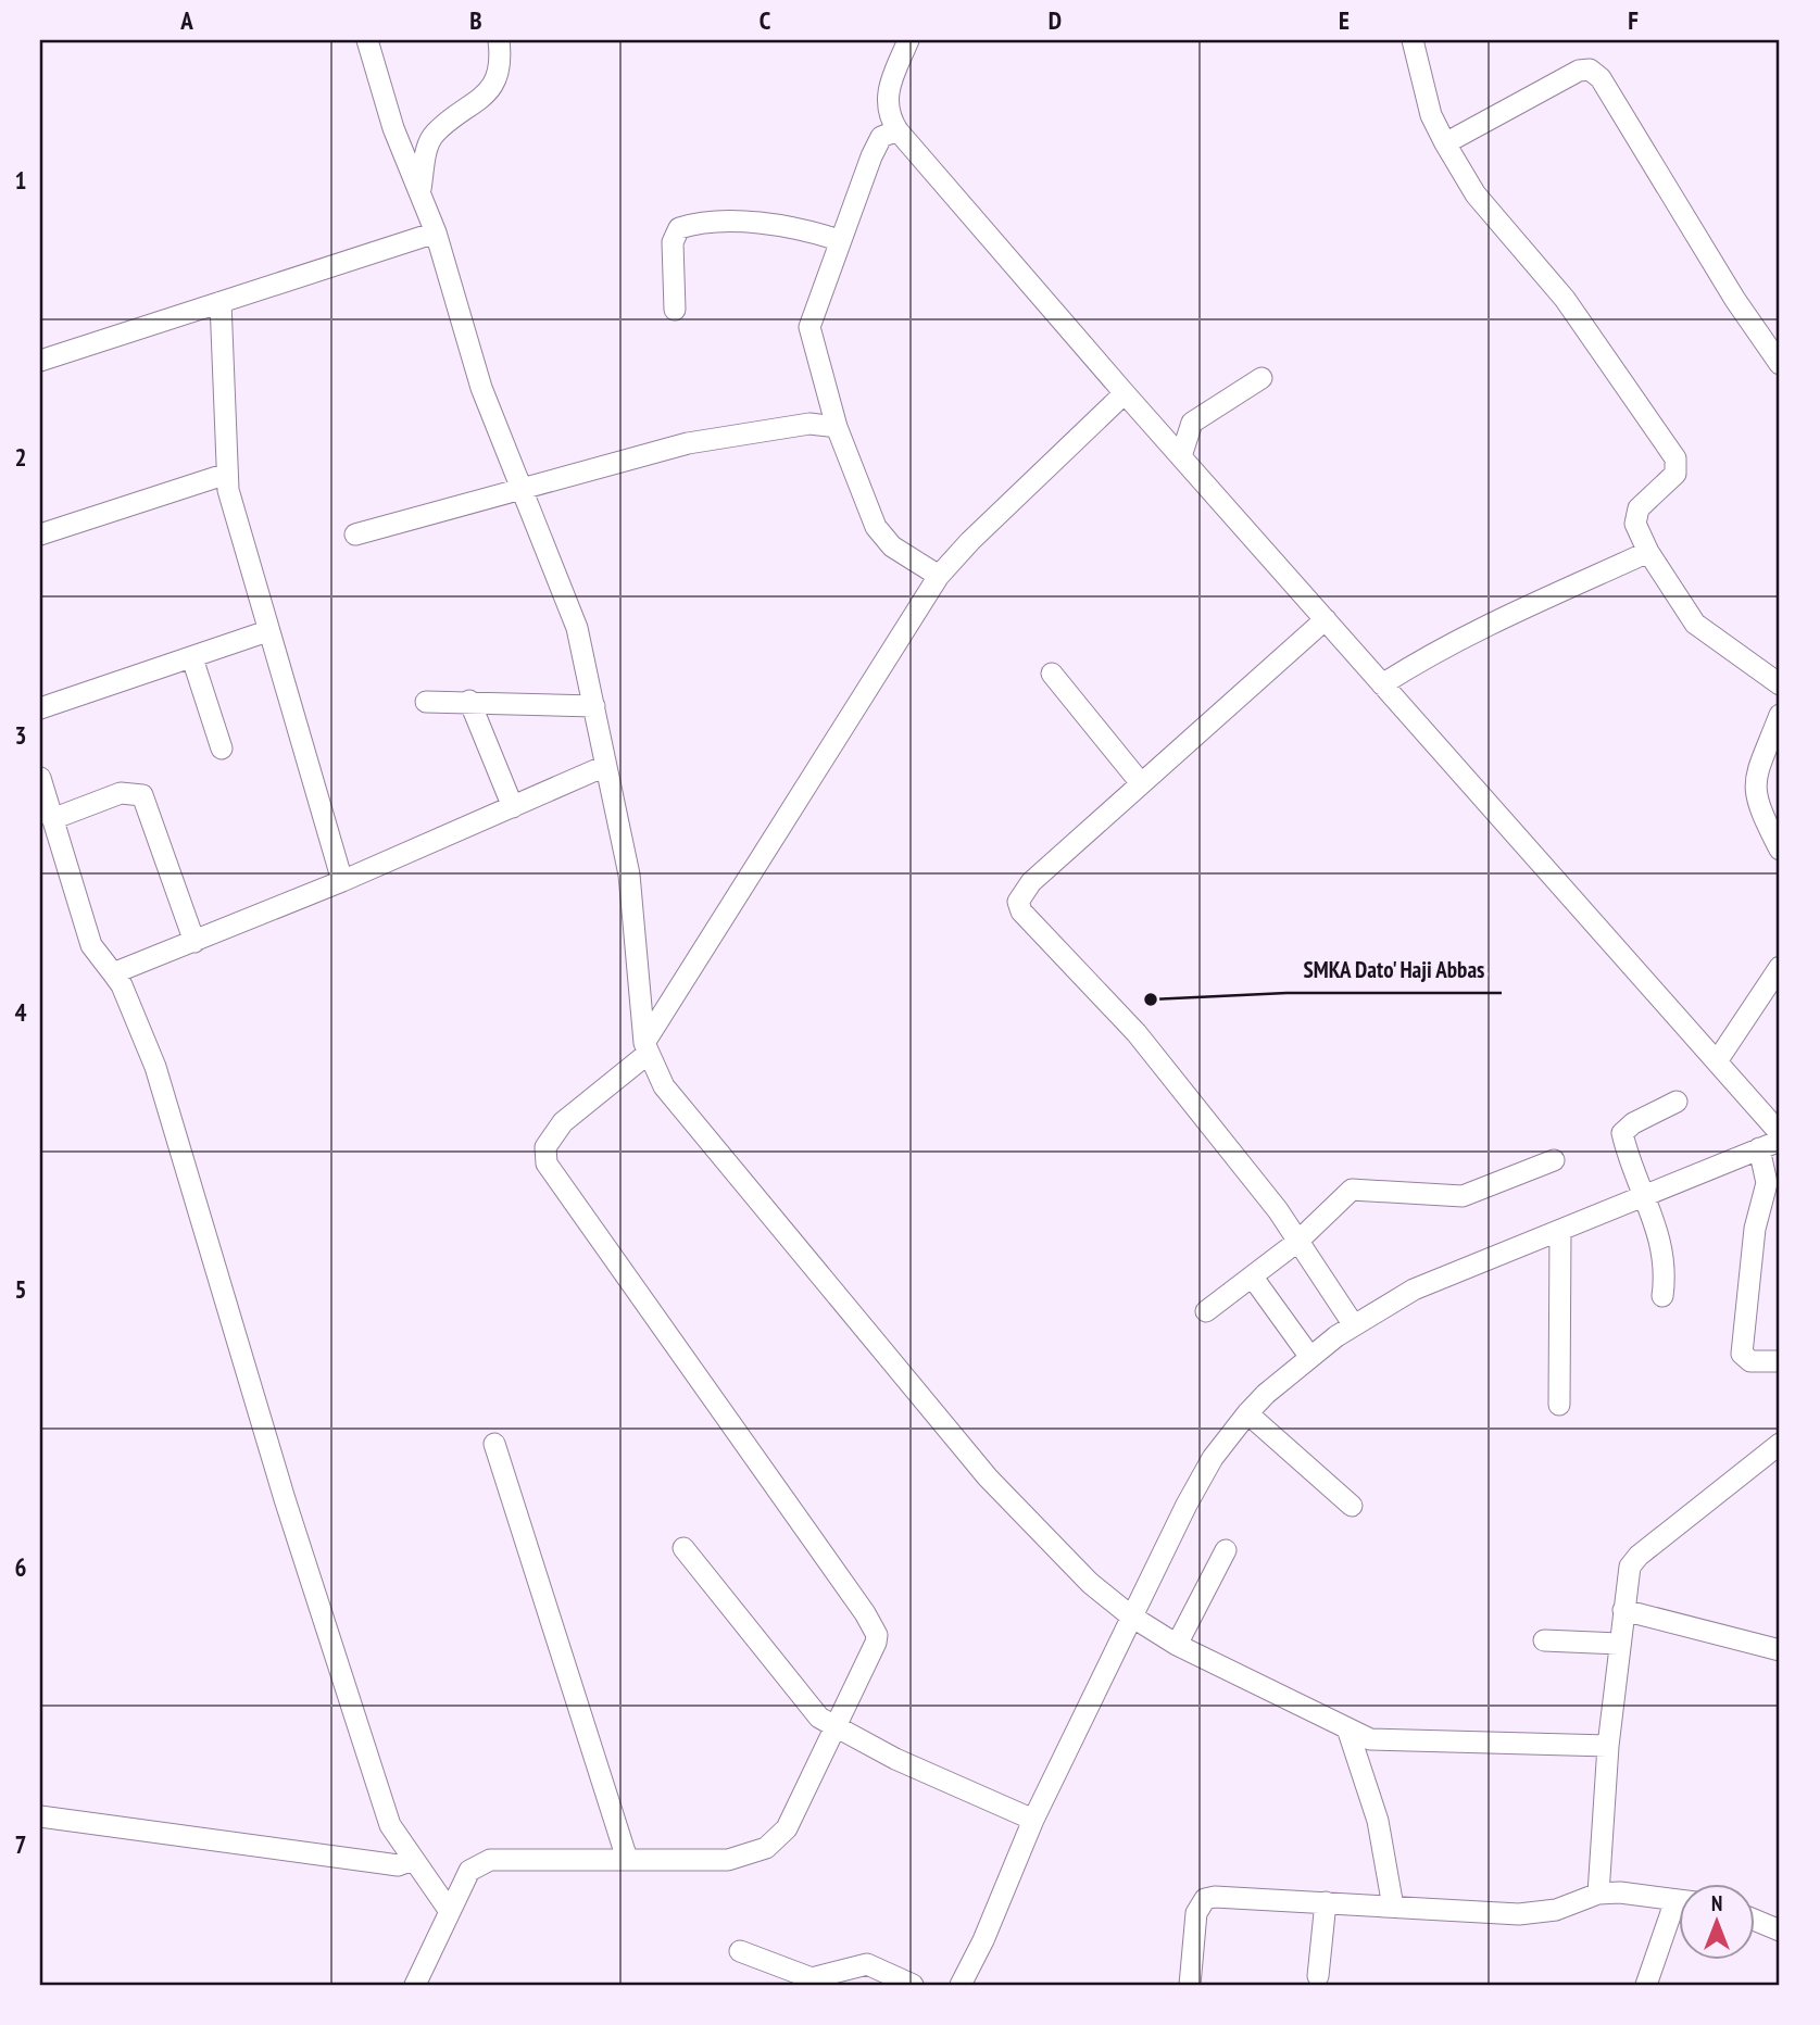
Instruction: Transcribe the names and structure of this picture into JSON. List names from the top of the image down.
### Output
{
  "places": ["SMKA Dato' Haji Abbas"],
  "north": "top",
  "grid": {
    "columns": [
      "A",
      "B",
      "C",
      "D",
      "E",
      "F"
    ],
    "rows": [
      "1",
      "2",
      "3",
      "4",
      "5",
      "6",
      "7"
    ]
  }
}
